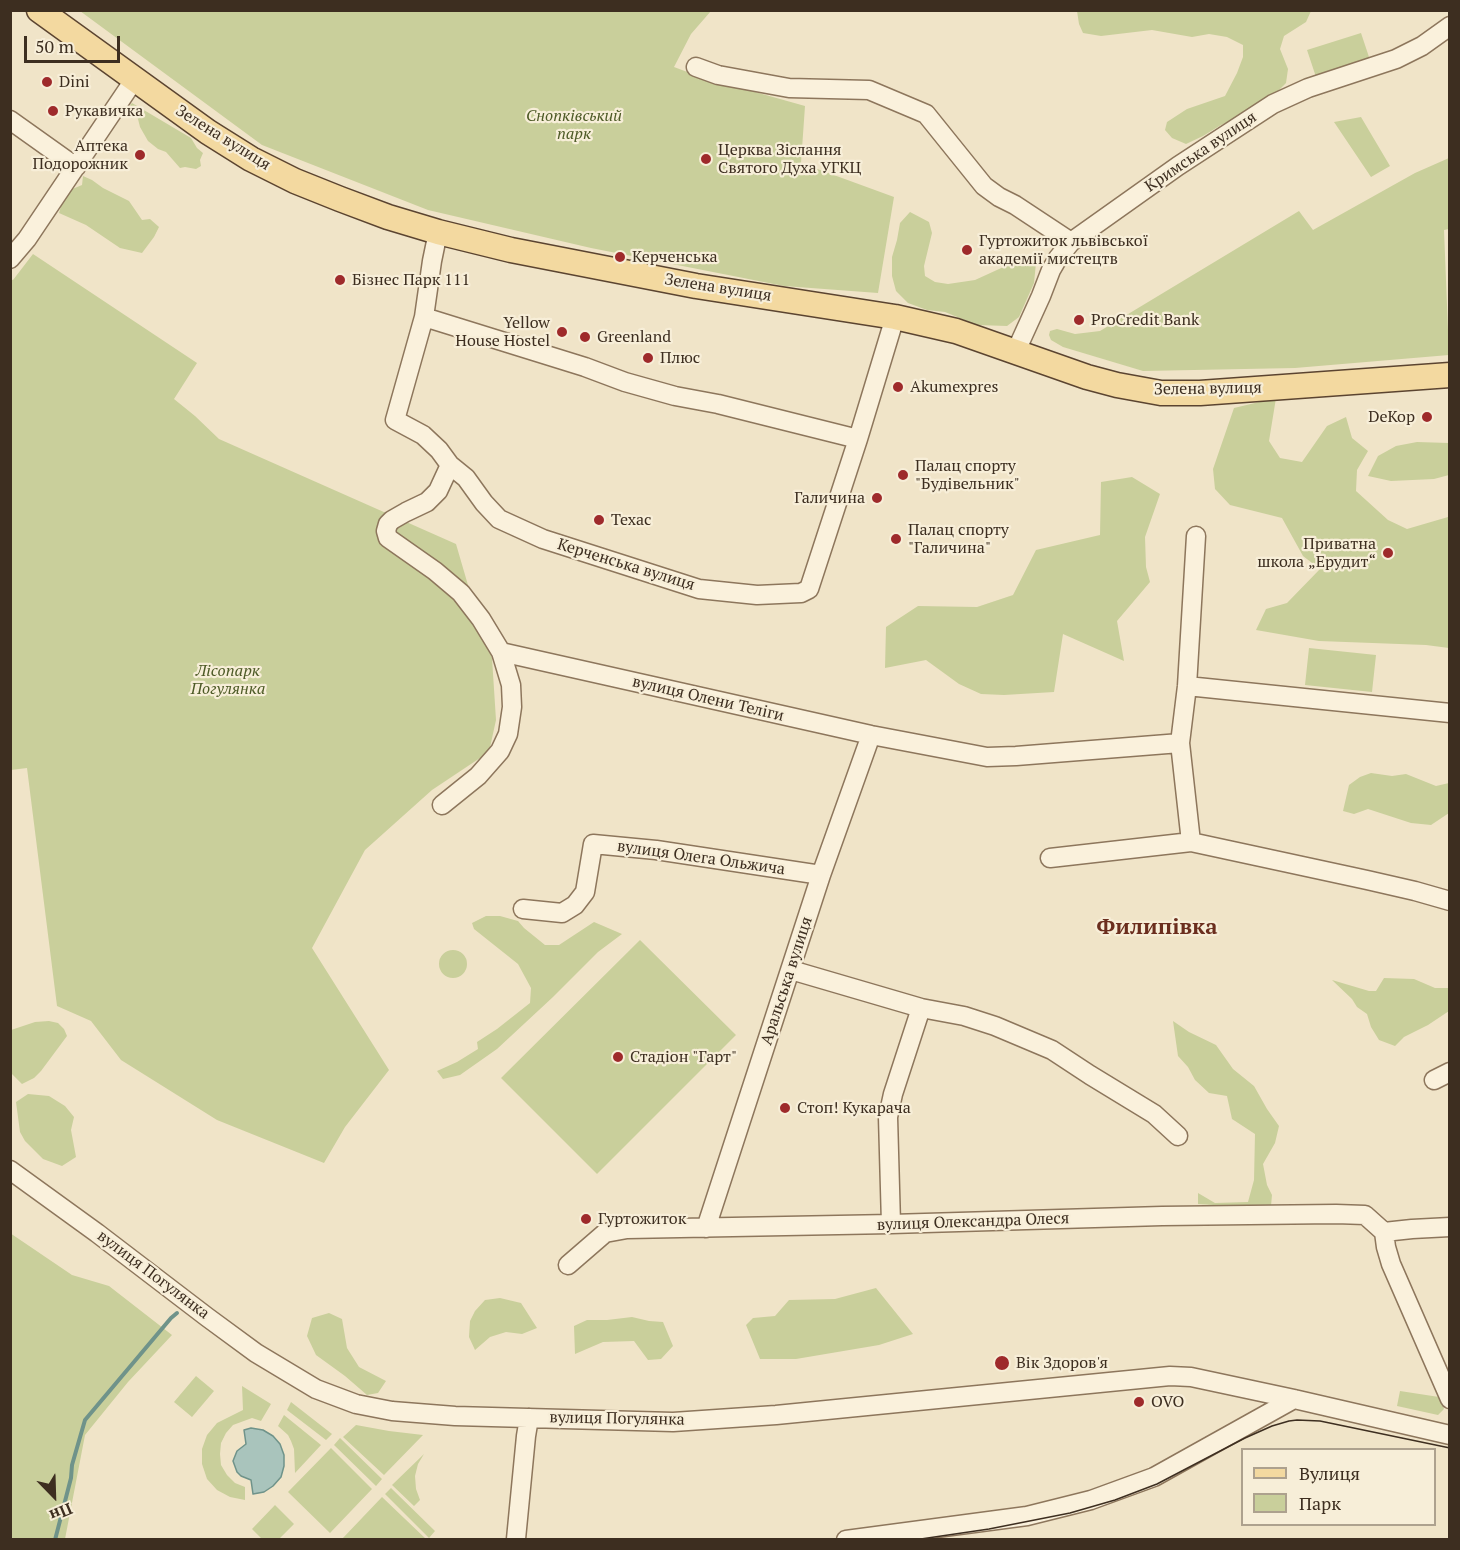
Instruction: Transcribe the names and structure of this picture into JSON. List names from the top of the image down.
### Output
{
  "streets": {
    "main road": ["Зелена вулиця"],
    "street": [
      "Кримська вулиця",
      "Керченська вулиця",
      "вулиця Олени Теліги",
      "вулиця Олега Ольжича",
      "Аральська вулиця",
      "вулиця Олександра Олеся",
      "вулиця Погулянка"
    ]
  },
  "crossings": [
    ["Зелена вулиця", "Кримська вулиця"],
    ["Зелена вулиця", "Керченська вулиця"],
    ["вулиця Олени Теліги", "Аральська вулиця"],
    ["вулиця Олега Ольжича", "Аральська вулиця"],
    ["Аральська вулиця", "вулиця Олександра Олеся"]
  ],
  "districts": ["Филипівка"],
  "parks": ["Снопківський парк", "Лісопарк Погулянка"],
  "places": [
    "Dini",
    "Рукавичка",
    "Аптека Подорожник",
    "Церква Зіслання Святого Духа УГКЦ",
    "Гуртожиток львівської академії мистецтв",
    "Керченська",
    "Бізнес Парк 111",
    "ProCredit Bank",
    "Yellow House Hostel",
    "Greenland",
    "Плюс",
    "Akumexpres",
    "DeKop",
    "Палац спорту \"Будівельник\"",
    "Галичина",
    "Техас",
    "Палац спорту \"Галичина\"",
    "Приватна школа „Ерудит“",
    "Стадіон \"Гарт\"",
    "Стоп! Кукарача",
    "Гуртожиток",
    "Вік Здоров'я",
    "OVO"
  ],
  "legend": ["Вулиця", "Парк"],
  "scale_bar": "50 m",
  "north": "bottom right"
}
